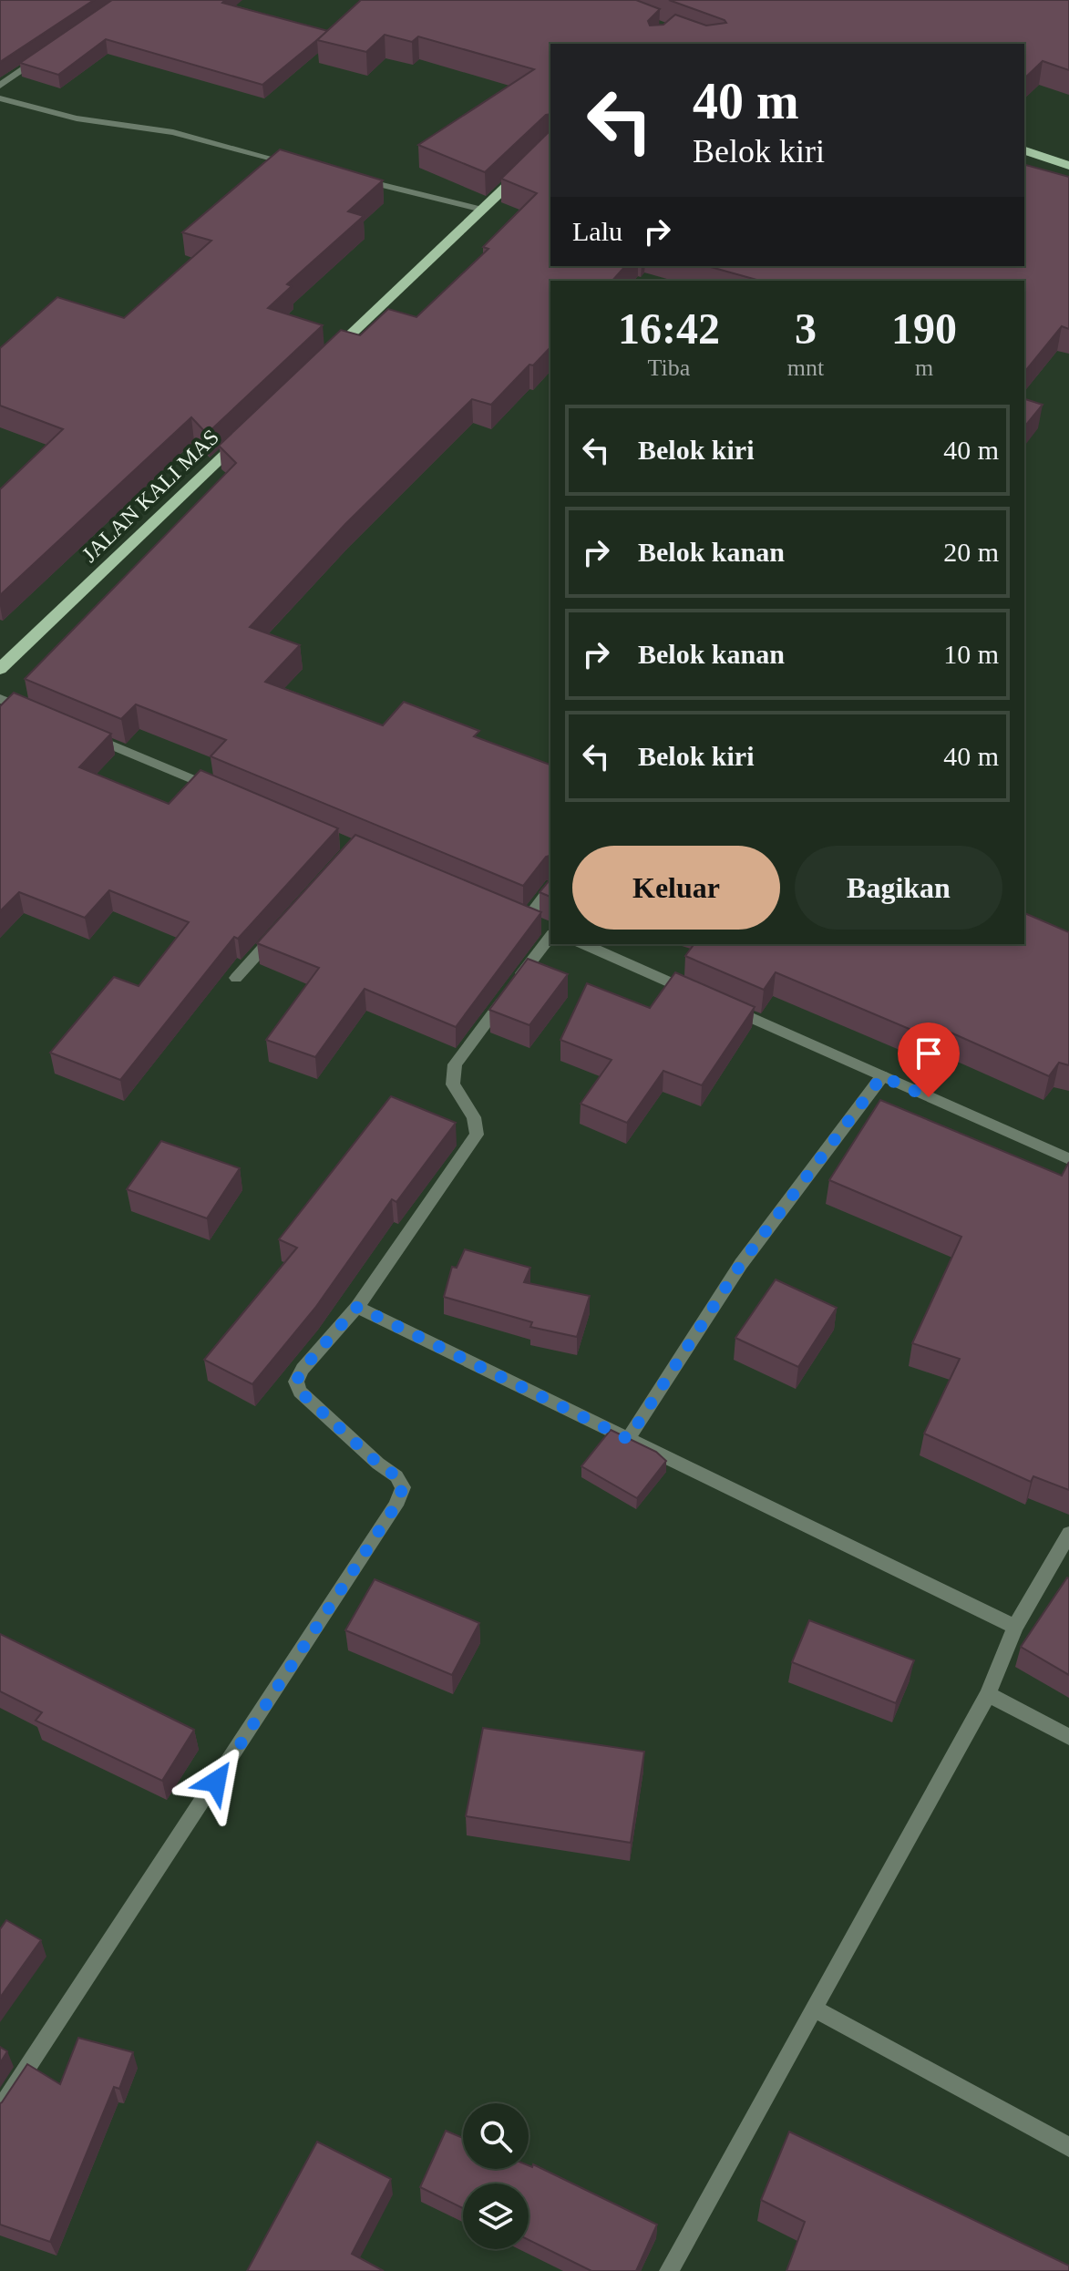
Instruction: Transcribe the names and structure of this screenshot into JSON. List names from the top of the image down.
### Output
{
  "streets": {
    "main road": ["JALAN KALI MAS"]
  },
  "page": {
    "turn": ["40 m", "Belok kiri"],
    "then": "Lalu",
    "eta": [
      "16:42",
      "Tiba",
      "3",
      "mnt",
      "190",
      "m"
    ],
    "list": [
      {
        "name": "Belok kiri",
        "value": "40 m"
      },
      {
        "name": "Belok kanan",
        "value": "20 m"
      },
      {
        "name": "Belok kanan",
        "value": "10 m"
      },
      {
        "name": "Belok kiri",
        "value": "40 m"
      }
    ],
    "buttons": ["Keluar", "Bagikan"]
  }
}
